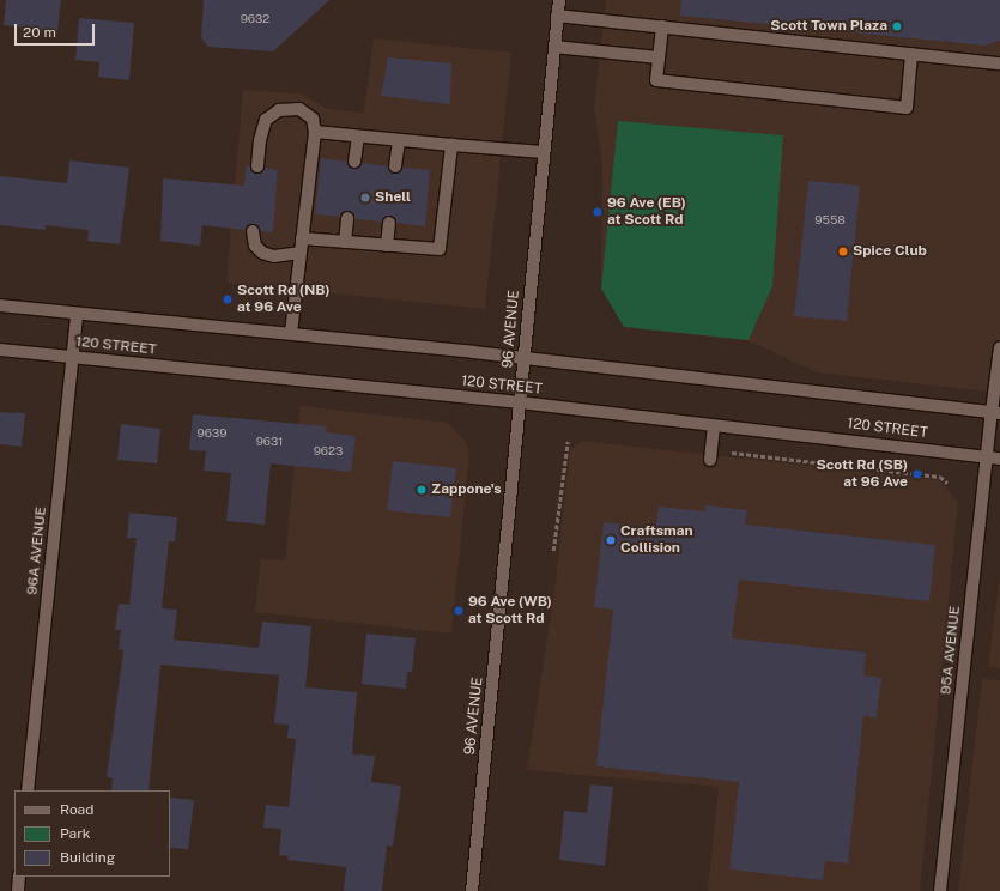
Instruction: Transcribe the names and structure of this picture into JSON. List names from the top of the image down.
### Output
{
  "streets": {
    "main road": [
      "96 AVENUE",
      "120 STREET",
      "96A AVENUE",
      "95A AVENUE"
    ]
  },
  "crossings": [
    ["96 AVENUE", "120 STREET"],
    ["120 STREET", "96A AVENUE"],
    ["120 STREET", "95A AVENUE"]
  ],
  "places": [
    "Scott Town Plaza",
    "Shell",
    "96 Ave (EB) at Scott Rd",
    "Spice Club",
    "Scott Rd (NB) at 96 Ave",
    "Scott Rd (SB) at 96 Ave",
    "Zappone's",
    "Craftsman Collision",
    "96 Ave (WB) at Scott Rd"
  ],
  "house_numbers": [
    "9632",
    "9558",
    "9639",
    "9631",
    "9623"
  ],
  "legend": ["Road", "Park", "Building"],
  "scale_bar": "20 m"
}
